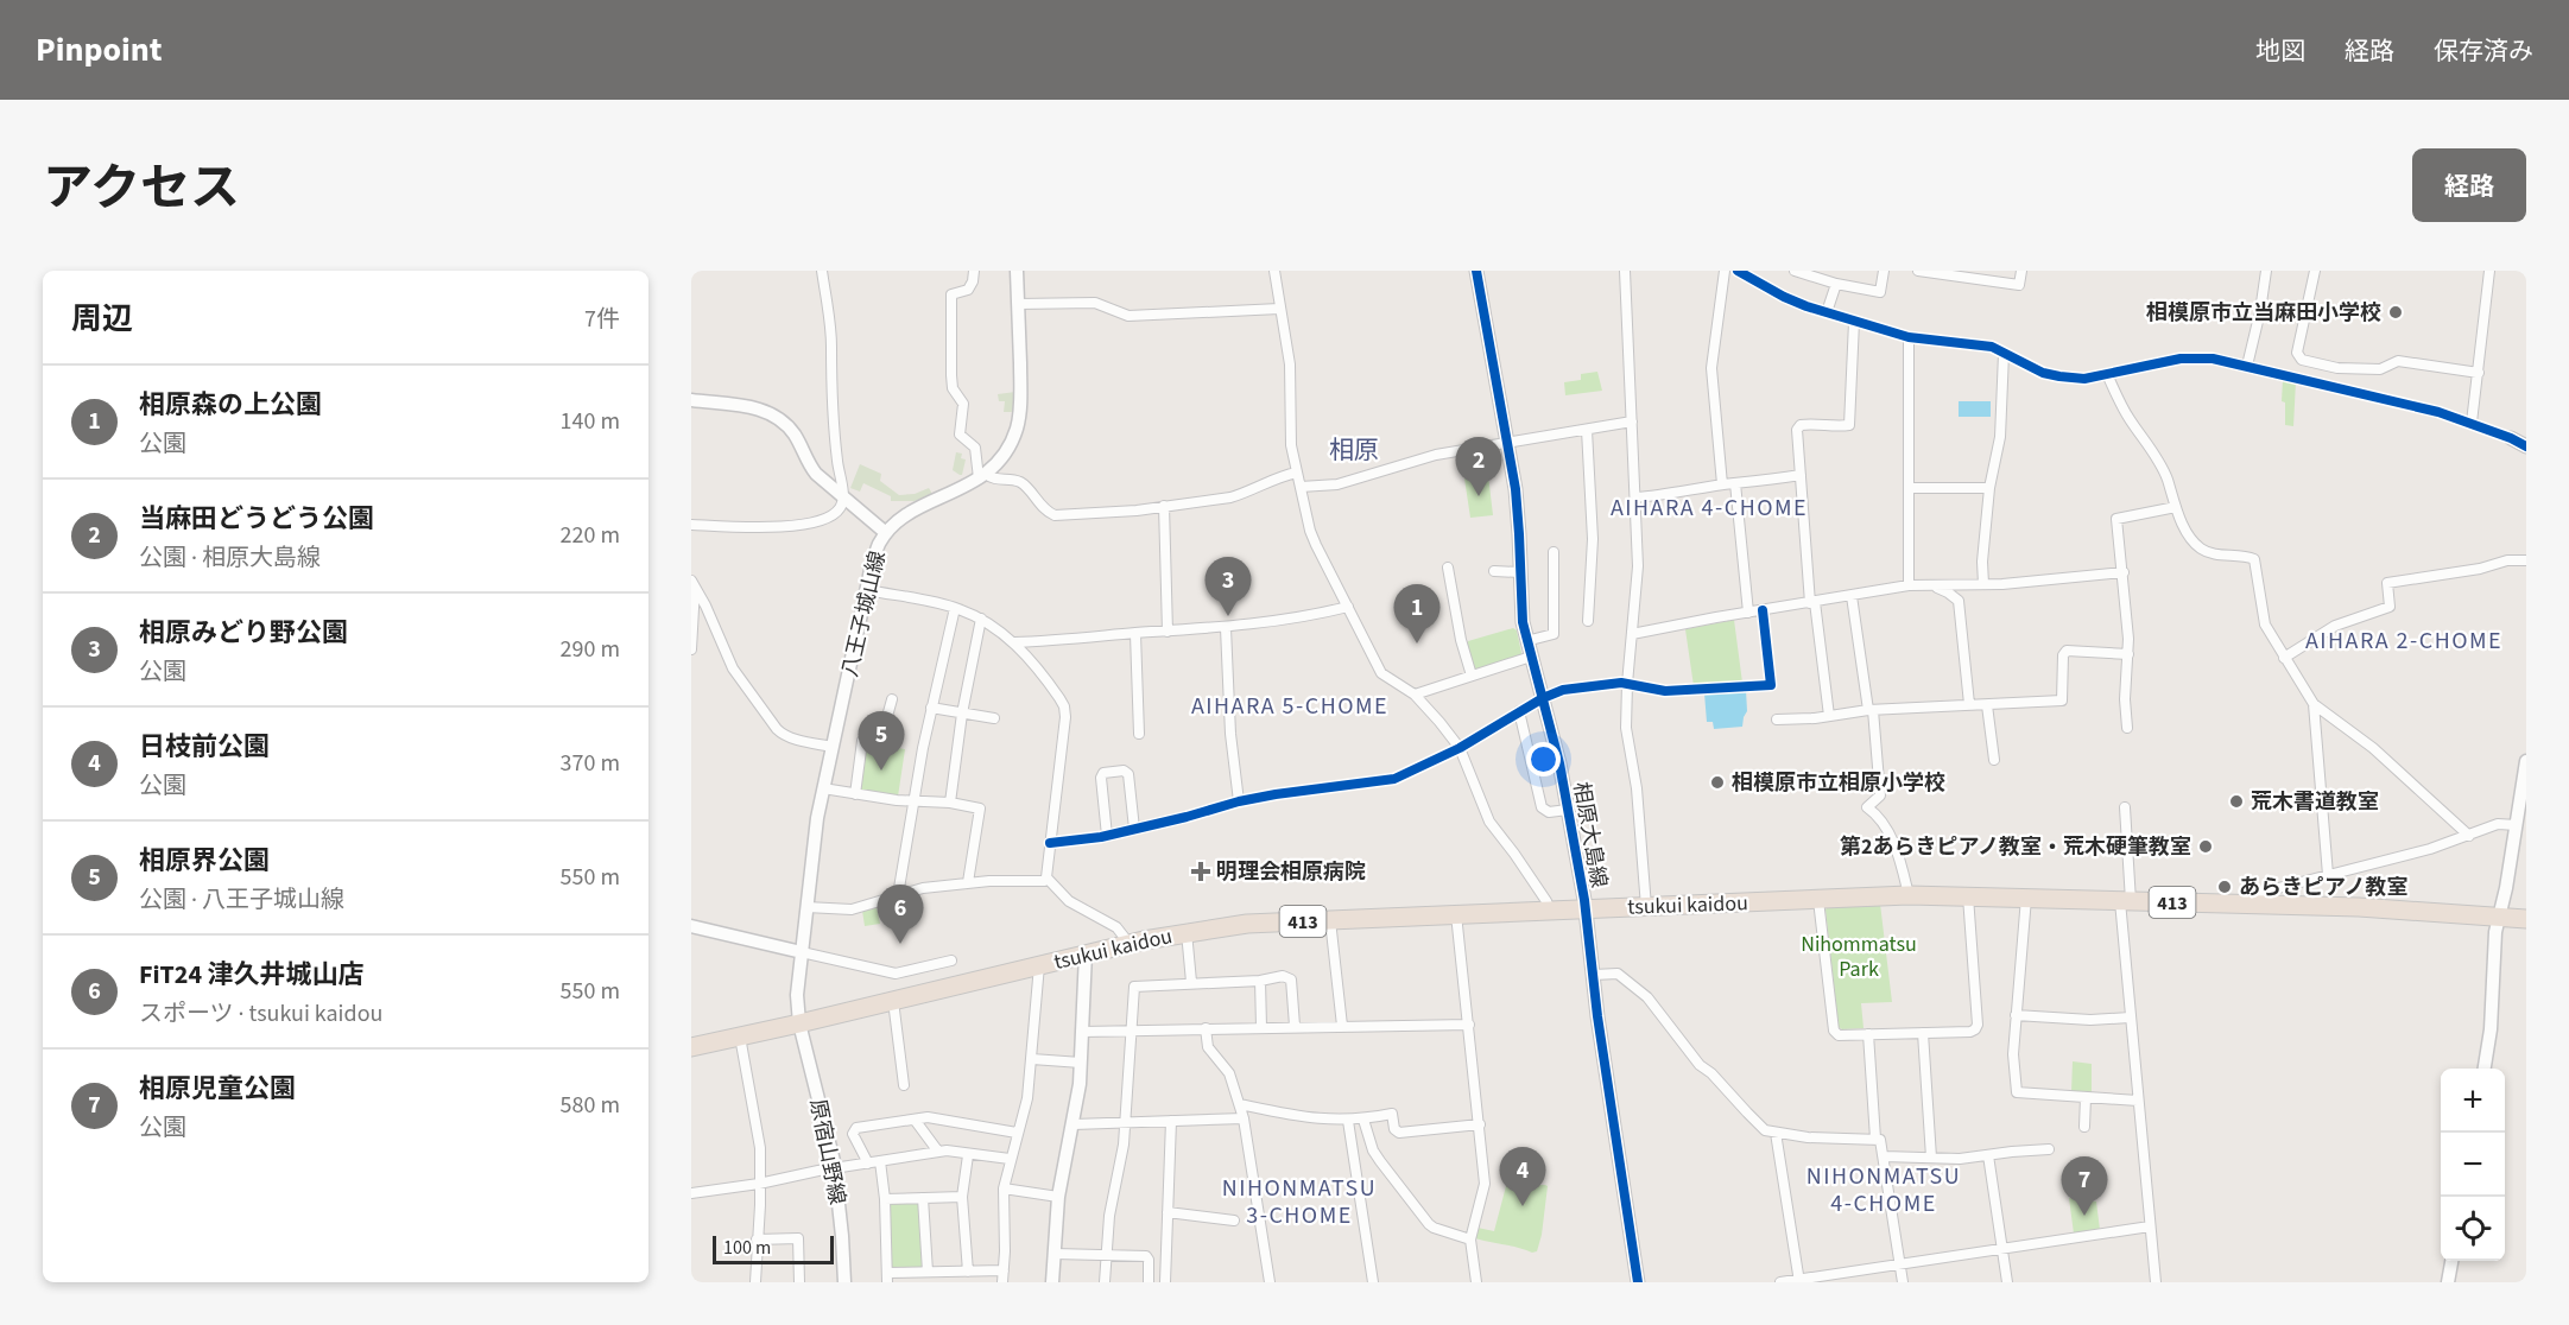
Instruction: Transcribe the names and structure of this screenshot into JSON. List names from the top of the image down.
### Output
{
  "streets": {
    "highway": ["413", "tsukui kaidou"],
    "street": ["八王子城山線", "相原大島線", "原宿山野線"]
  },
  "crossings": [
    ["八王子城山線", "tsukui kaidou"],
    ["八王子城山線", "原宿山野線"],
    ["相原大島線", "tsukui kaidou"],
    ["tsukui kaidou", "原宿山野線"]
  ],
  "districts": [
    "相原",
    "AIHARA 4-CHOME",
    "AIHARA 2-CHOME",
    "AIHARA 5-CHOME",
    "NIHONMATSU 4-CHOME",
    "NIHONMATSU 3-CHOME"
  ],
  "parks": ["Nihommatsu Park"],
  "places": {
    "other": [
      "相模原市立当麻田小学校",
      "相模原市立相原小学校",
      "荒木書道教室",
      "第2あらきピアノ教室・荒木硬筆教室",
      "あらきピアノ教室"
    ],
    "health": ["明理会相原病院"]
  },
  "scale_bar": "100 m",
  "page": {
    "header": "Pinpoint",
    "nav": ["地図", "経路", "保存済み"],
    "title": "アクセス",
    "buttons": "経路",
    "heading": ["周辺", "7件"],
    "list": [
      {
        "mark": "1",
        "name": "相原森の上公園",
        "note": "公園",
        "value": "140 m"
      },
      {
        "mark": "2",
        "name": "当麻田どうどう公園",
        "note": "公園 · 相原大島線",
        "value": "220 m"
      },
      {
        "mark": "3",
        "name": "相原みどり野公園",
        "note": "公園",
        "value": "290 m"
      },
      {
        "mark": "4",
        "name": "日枝前公園",
        "note": "公園",
        "value": "370 m"
      },
      {
        "mark": "5",
        "name": "相原界公園",
        "note": "公園 · 八王子城山線",
        "value": "550 m"
      },
      {
        "mark": "6",
        "name": "FiT24 津久井城山店",
        "note": "スポーツ · tsukui kaidou",
        "value": "550 m"
      },
      {
        "mark": "7",
        "name": "相原児童公園",
        "note": "公園",
        "value": "580 m"
      }
    ],
    "pins": [
      "2",
      "3",
      "1",
      "5",
      "6",
      "4",
      "7"
    ],
    "map_buttons": ["+", "−"],
    "scale": "100 m"
  }
}
